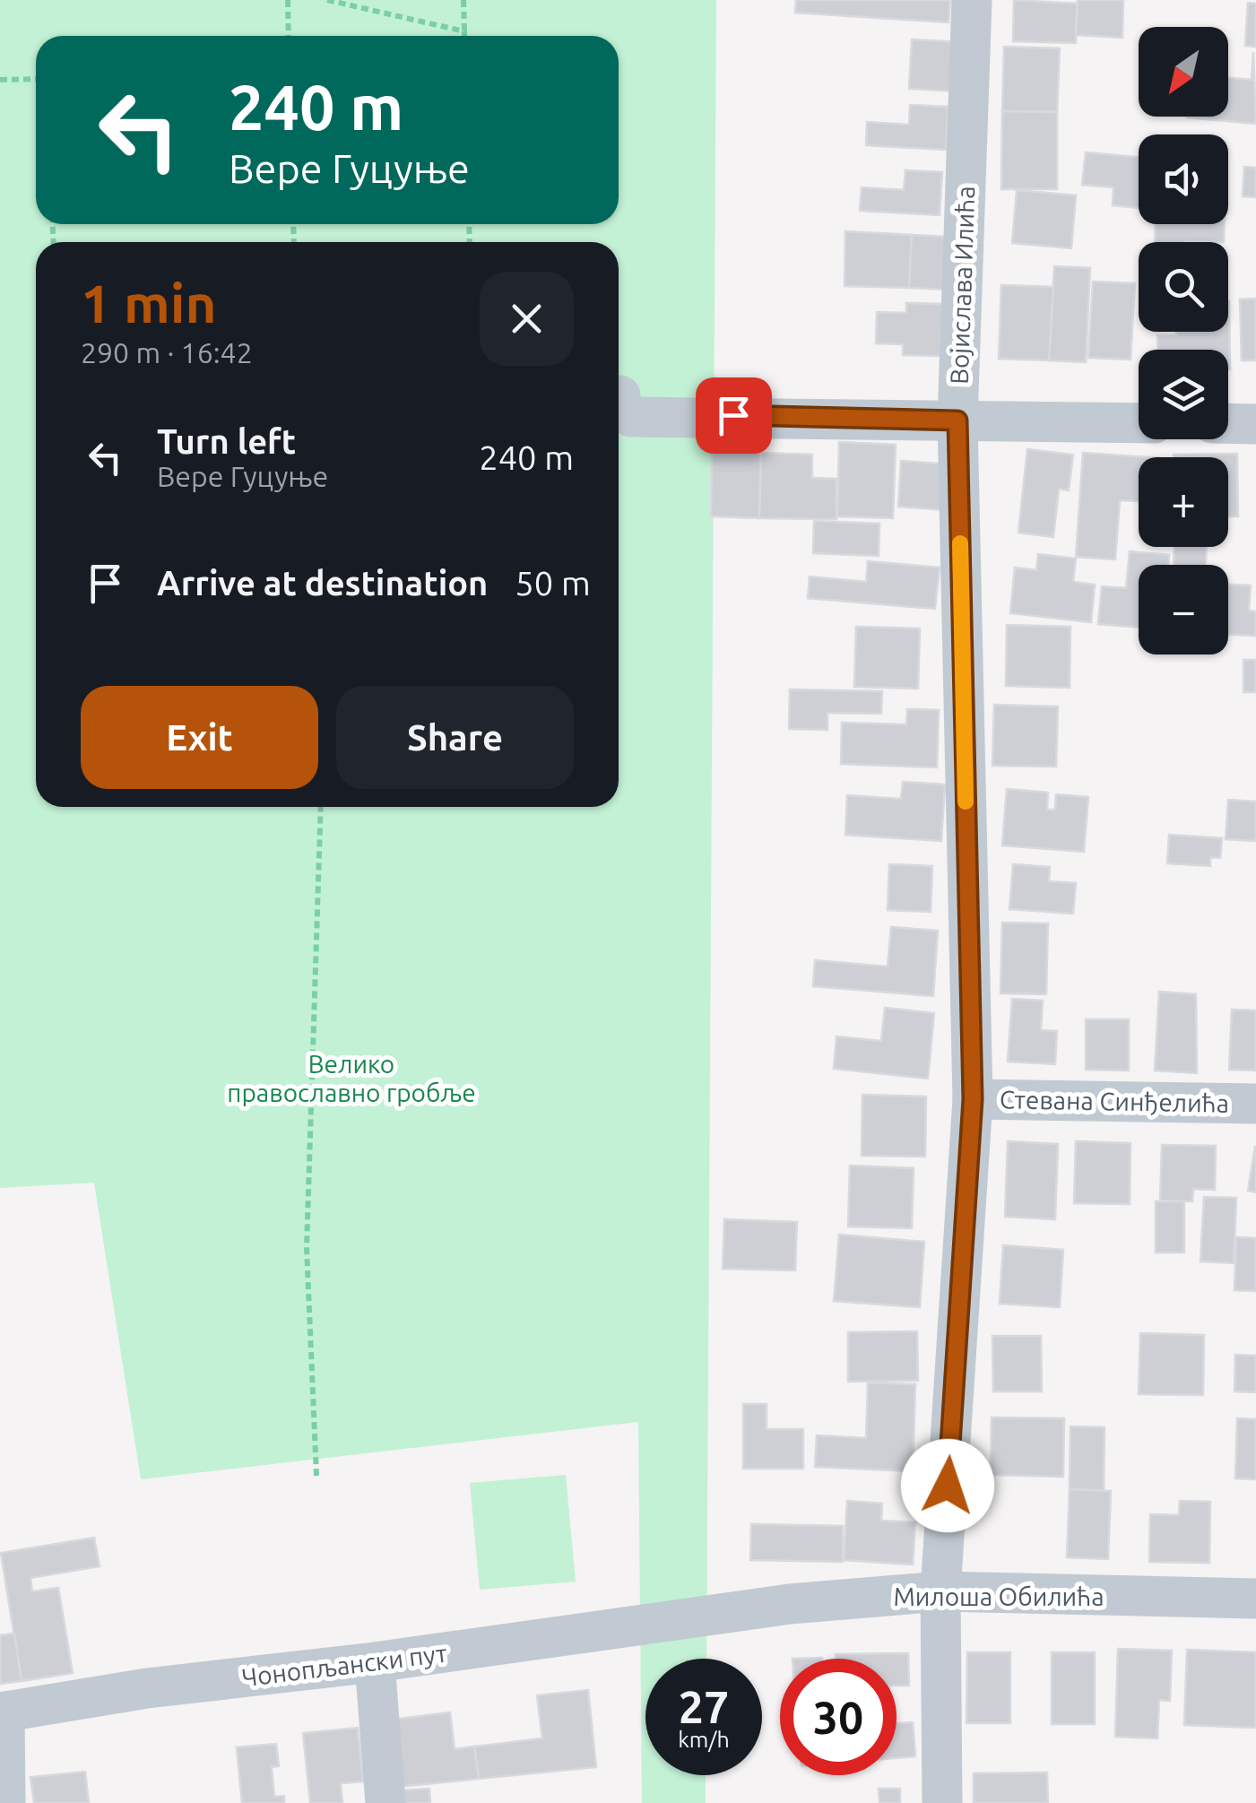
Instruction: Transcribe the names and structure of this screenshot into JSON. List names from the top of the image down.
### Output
{
  "streets": {
    "street": [
      "Војислава Илића",
      "Стевана Синђелића",
      "Милоша Обилића",
      "Чонопљански пут"
    ]
  },
  "crossings": [
    ["Војислава Илића", "Стевана Синђелића"],
    ["Војислава Илића", "Милоша Обилића"],
    ["Милоша Обилића", "Чонопљански пут"]
  ],
  "parks": ["Велико православно гробље"],
  "north": "bottom left",
  "page": {
    "map_buttons": ["+", "−"],
    "turn": ["240 m", "Вере Гуцуње"],
    "heading": ["1 min", "290 m · 16:42"],
    "list": [
      {
        "name": "Turn left",
        "note": "Вере Гуцуње",
        "value": "240 m"
      },
      {
        "name": "Arrive at destination",
        "value": "50 m"
      }
    ],
    "buttons": ["Exit", "Share"],
    "speed": "27 km/h",
    "limit": "30"
  }
}
